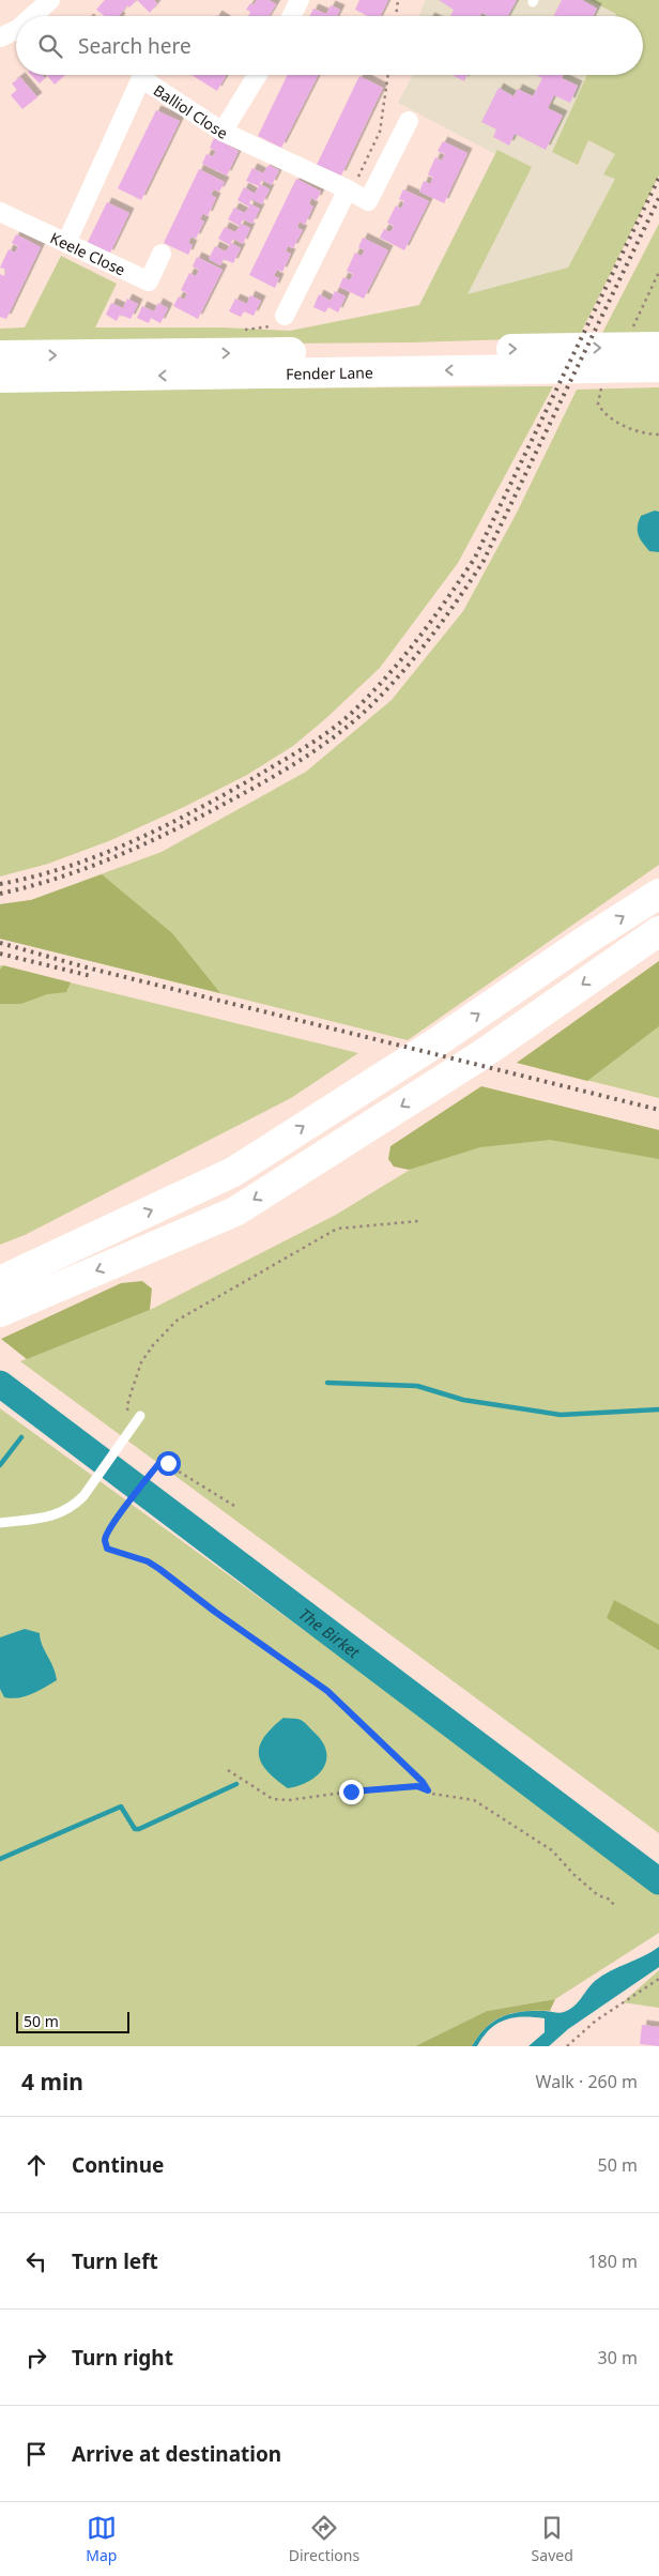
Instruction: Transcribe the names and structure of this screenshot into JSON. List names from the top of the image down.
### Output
{
  "streets": {
    "main road": ["Fender Lane"],
    "street": ["Balliol Close", "Keele Close"]
  },
  "crossings": [
    ["Balliol Close", "Keele Close"]
  ],
  "water": ["The Birket"],
  "scale_bar": "50 m",
  "page": {
    "search": "Search here",
    "scale": "50 m",
    "heading": ["4 min", "Walk · 260 m"],
    "list": [
      ["Continue", "50 m"],
      ["Turn left", "180 m"],
      ["Turn right", "30 m"],
      "Arrive at destination"
    ],
    "nav": ["Map", "Directions", "Saved"]
  }
}
